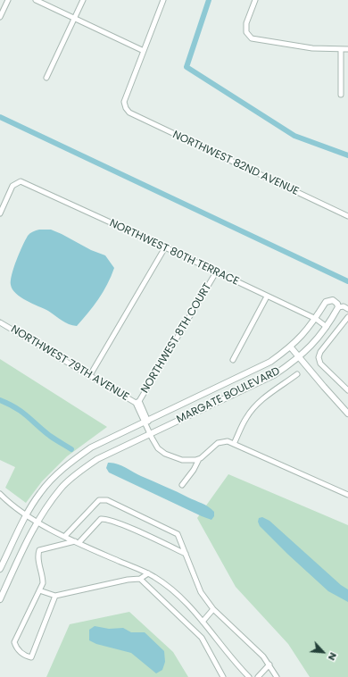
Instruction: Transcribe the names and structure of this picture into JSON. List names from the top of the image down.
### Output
{
  "streets": {
    "street": [
      "NORTHWEST 82ND AVENUE",
      "NORTHWEST 80TH TERRACE",
      "NORTHWEST 8TH COURT",
      "NORTHWEST 79TH AVENUE",
      "MARGATE BOULEVARD"
    ]
  },
  "crossings": [
    ["NORTHWEST 80TH TERRACE", "NORTHWEST 8TH COURT"],
    ["NORTHWEST 80TH TERRACE", "MARGATE BOULEVARD"],
    ["NORTHWEST 8TH COURT", "NORTHWEST 79TH AVENUE"],
    ["NORTHWEST 79TH AVENUE", "MARGATE BOULEVARD"]
  ],
  "north": "bottom right"
}
